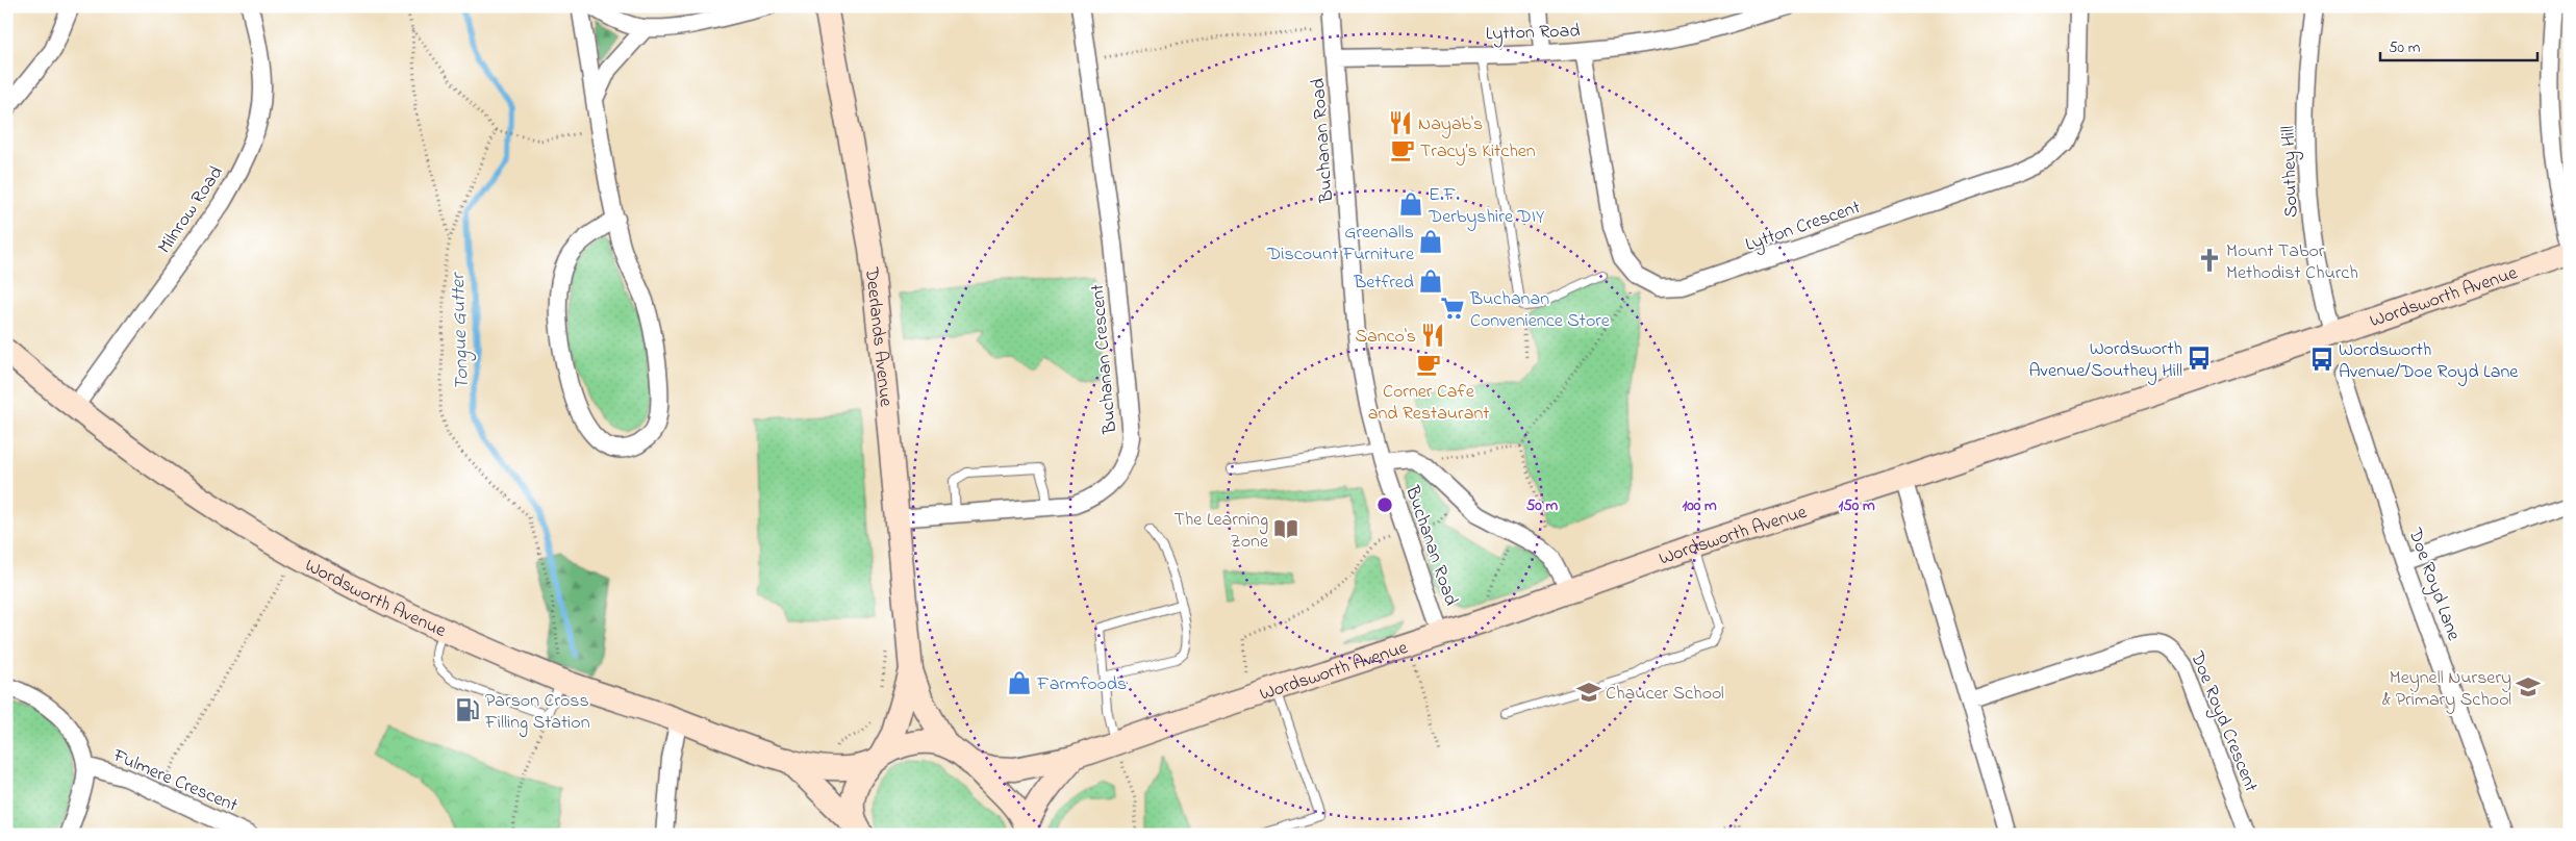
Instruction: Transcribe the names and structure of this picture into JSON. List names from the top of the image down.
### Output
{
  "streets": {
    "street": [
      "Lytton Road",
      "Buchanan Road",
      "Southey Hill",
      "Milnrow Road",
      "Lytton Crescent",
      "Wordsworth Avenue",
      "Deerlands Avenue",
      "Buchanan Crescent",
      "Doe Royd Lane",
      "Doe Royd Crescent",
      "Fulmere Crescent"
    ]
  },
  "crossings": [
    ["Lytton Road", "Buchanan Road"],
    ["Lytton Road", "Lytton Crescent"],
    ["Buchanan Road", "Wordsworth Avenue"],
    ["Southey Hill", "Wordsworth Avenue"],
    ["Milnrow Road", "Wordsworth Avenue"],
    ["Wordsworth Avenue", "Deerlands Avenue"],
    ["Deerlands Avenue", "Buchanan Crescent"]
  ],
  "water": ["Tongue Gutter"],
  "places": {
    "restaurant": ["Nayab's", "Sanco's"],
    "cafe": ["Tracy’s Kitchen", "Corner Cafe and Restaurant"],
    "shop": [
      "E.F. Derbyshire DIY",
      "Greenalls Discount Furniture",
      "Betfred",
      "Farmfoods"
    ],
    "church": ["Mount Tabor Methodist Church"],
    "supermarket": ["Buchanan Convenience Store"],
    "bus stop": ["Wordsworth Avenue/Southey Hill", "Wordsworth Avenue/Doe Royd Lane"],
    "library": ["The Learning Zone"],
    "school or university": ["Meynell Nursery & Primary School", "Chaucer School"],
    "fuel station": ["Parson Cross Filling Station"]
  },
  "scale_bar": "50 m",
  "rings": ["50 m", "100 m", "150 m"]
}
